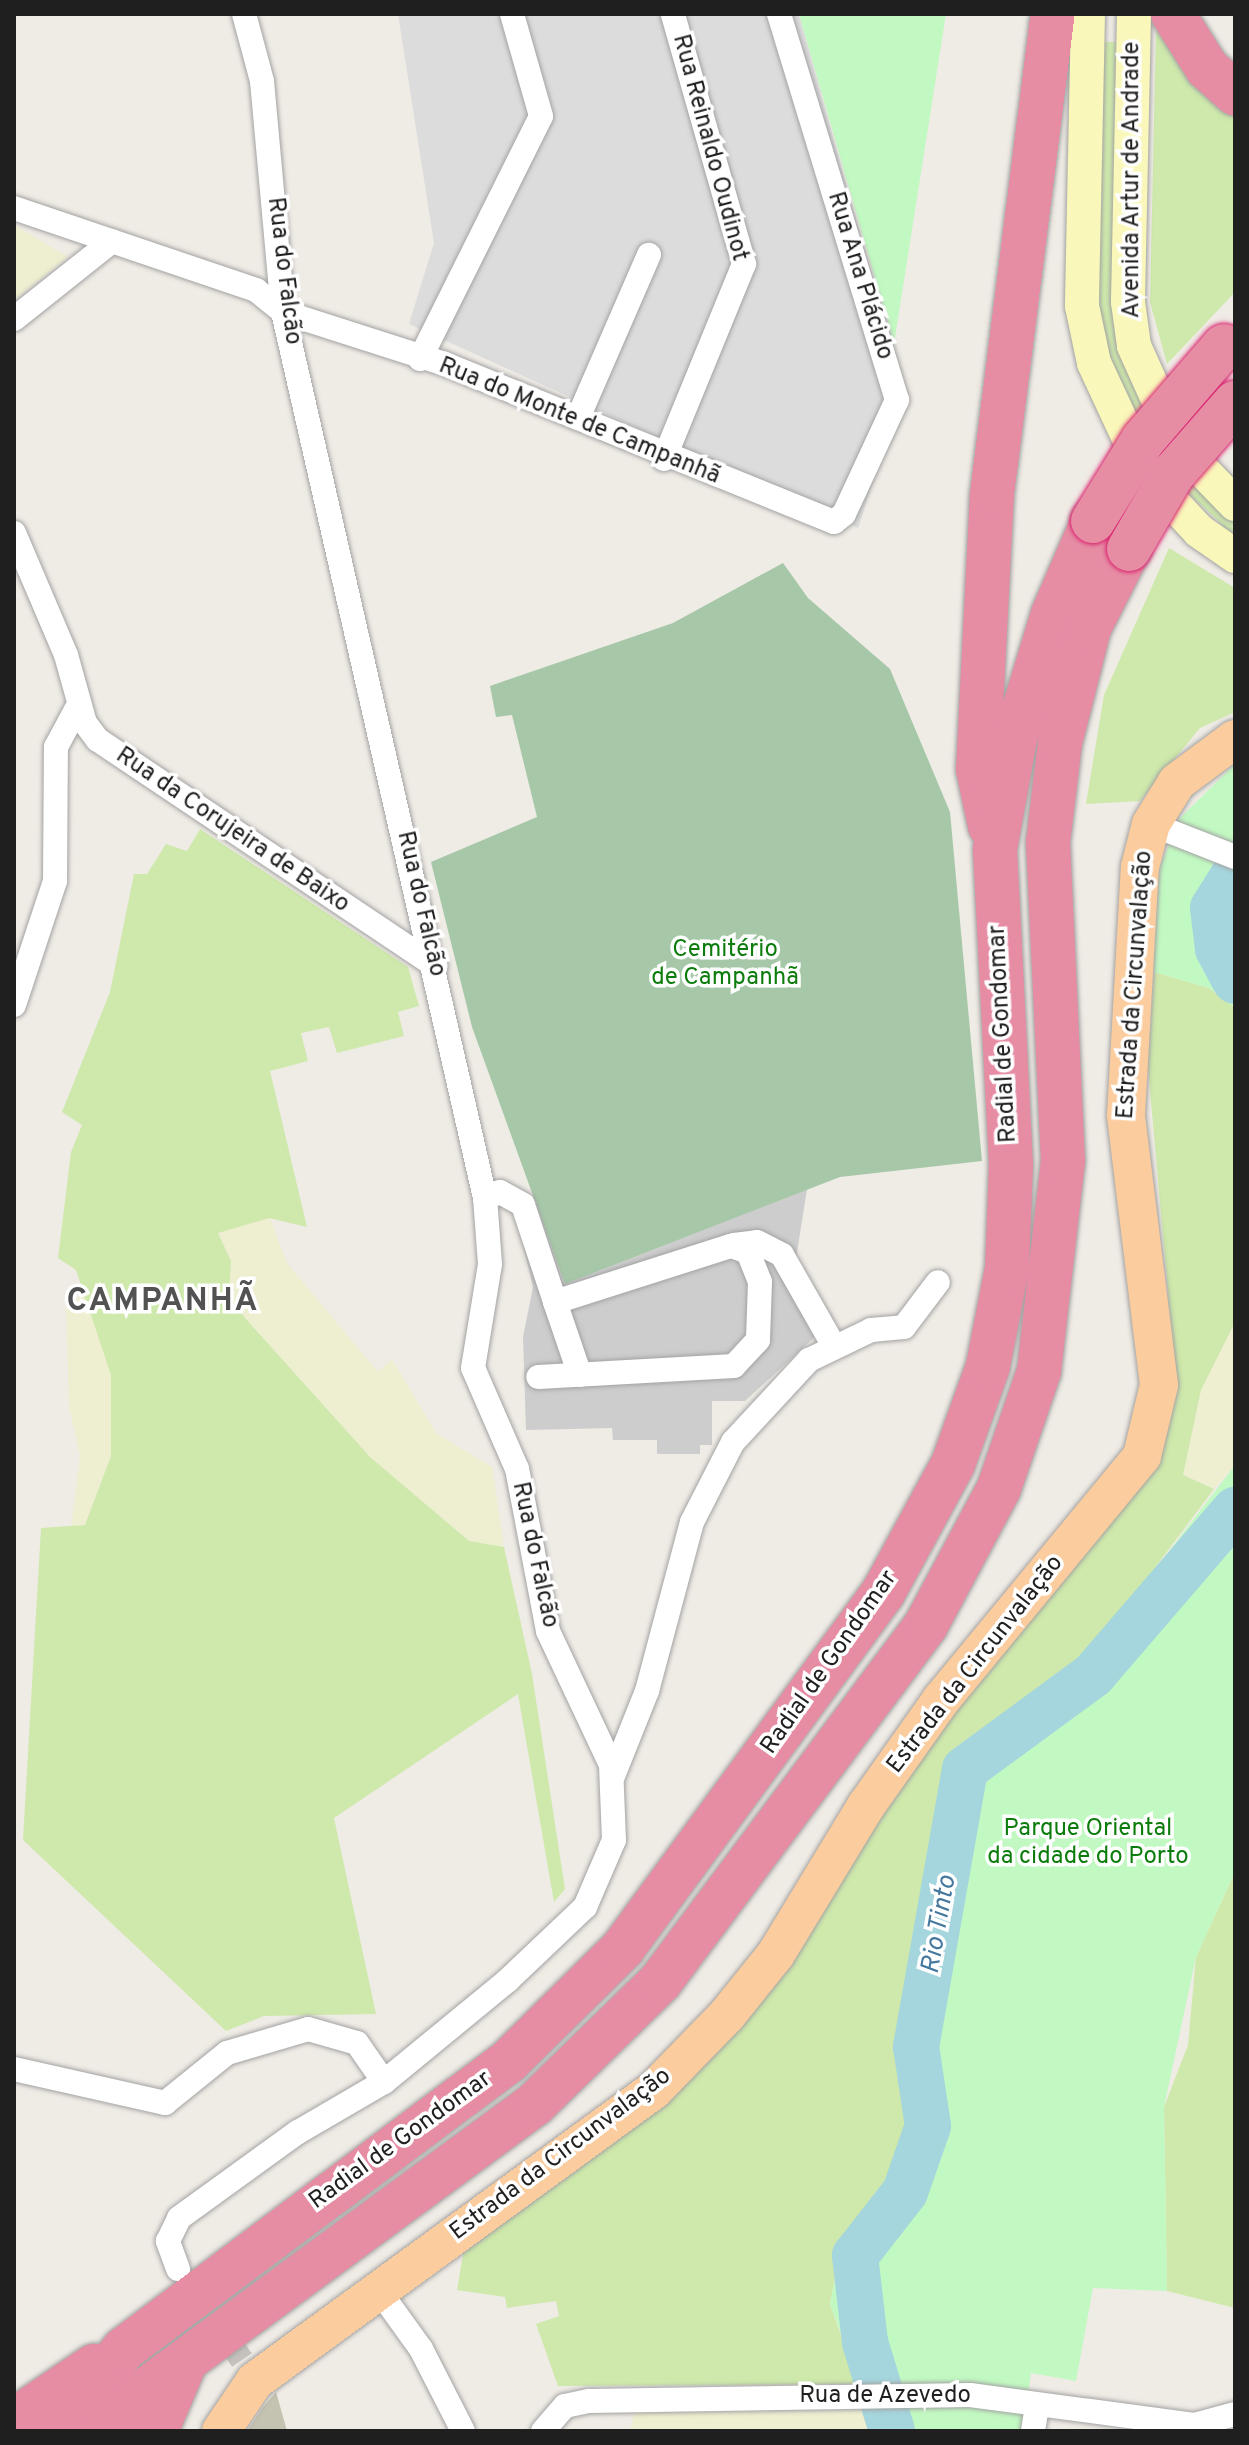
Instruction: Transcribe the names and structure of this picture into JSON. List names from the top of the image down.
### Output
{
  "streets": {
    "highway": ["Radial de Gondomar"],
    "main road": ["Avenida Artur de Andrade", "Estrada da Circunvalação"],
    "street": [
      "Rua Reinaldo Oudinot",
      "Rua do Falcão",
      "Rua Ana Plácido",
      "Rua do Monte de Campanhã",
      "Rua da Corujeira de Baixo",
      "Rua de Azevedo"
    ]
  },
  "crossings": [
    ["Rua Reinaldo Oudinot", "Rua do Monte de Campanhã"],
    ["Rua do Falcão", "Rua do Monte de Campanhã"],
    ["Rua do Falcão", "Rua da Corujeira de Baixo"],
    ["Rua Ana Plácido", "Rua do Monte de Campanhã"]
  ],
  "districts": ["CAMPANHÃ"],
  "water": ["Rio Tinto"],
  "parks": ["Cemitério de Campanhã", "Parque Oriental da cidade do Porto"]
}
